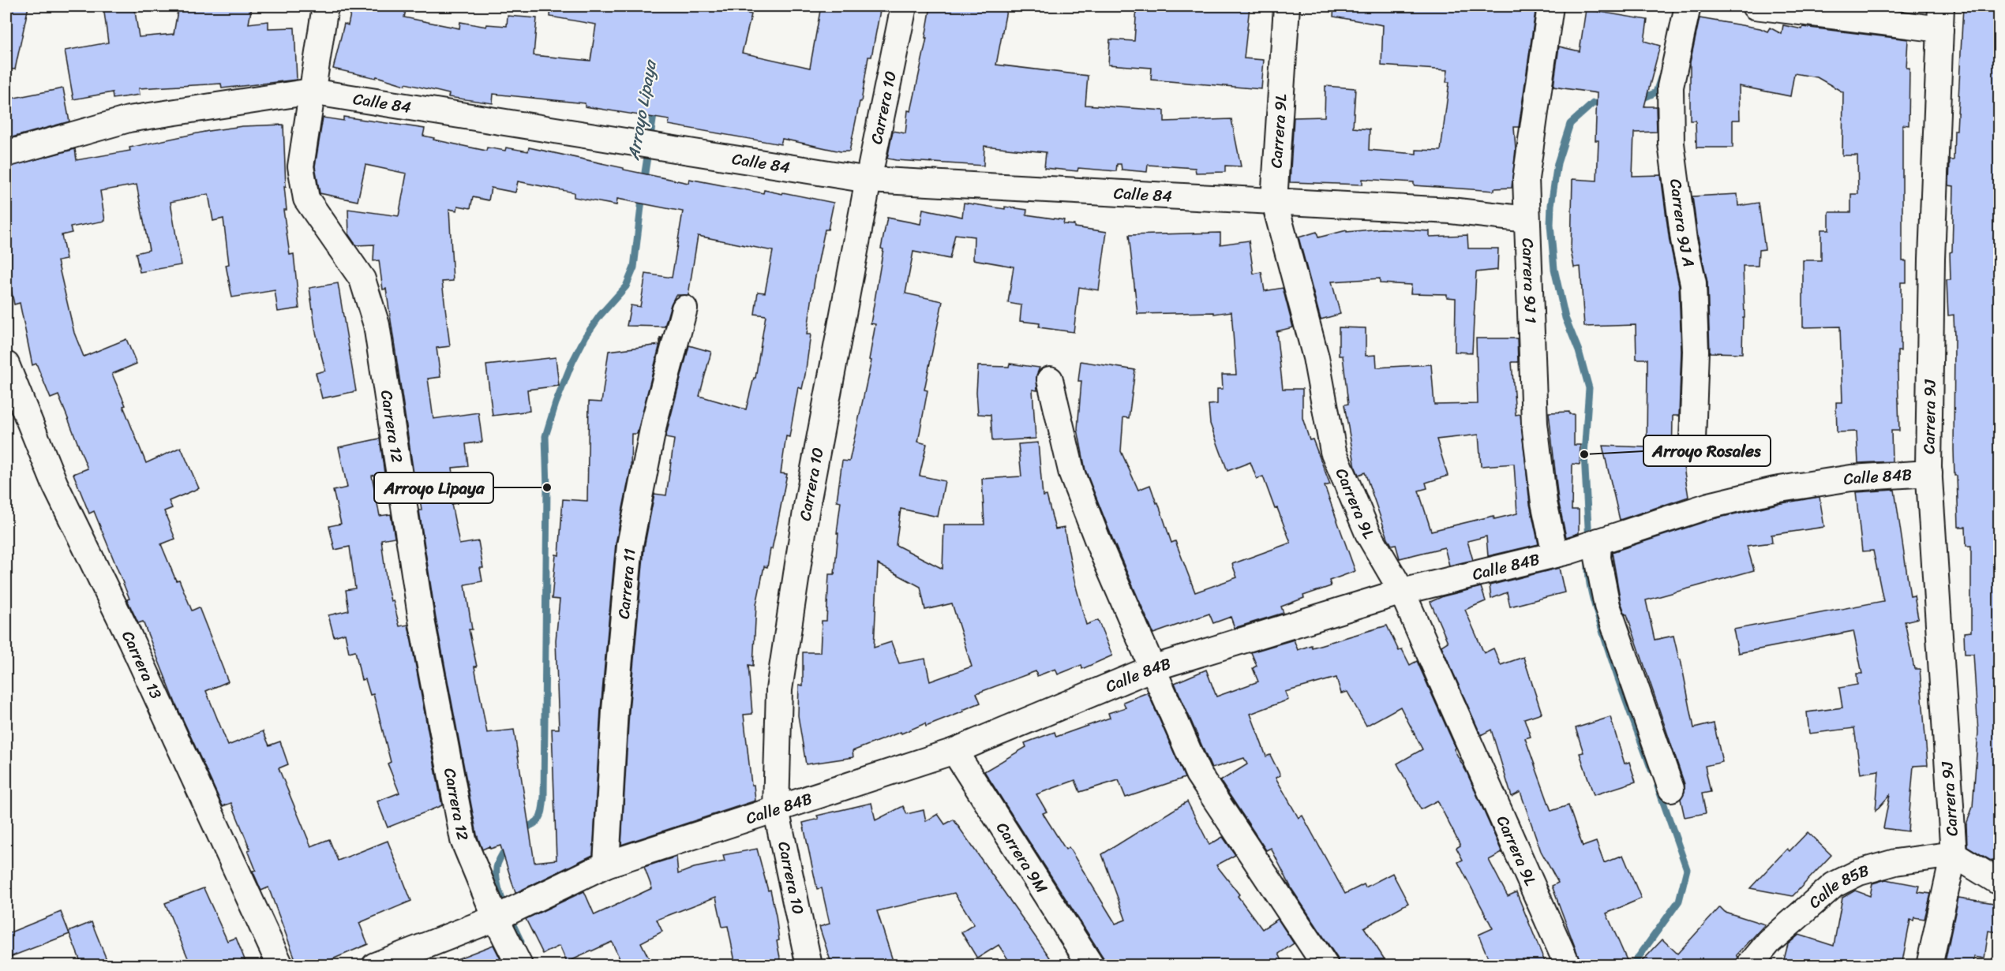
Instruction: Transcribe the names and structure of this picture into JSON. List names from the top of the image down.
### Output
{
  "streets": {
    "street": [
      "Calle 84",
      "Carrera 10",
      "Carrera 9L",
      "Carrera 9J A",
      "Carrera 9J 1",
      "Carrera 9J",
      "Carrera 12",
      "Calle 84B",
      "Carrera 11",
      "Carrera 13",
      "Carrera 9M",
      "Calle 85B"
    ]
  },
  "crossings": [
    ["Calle 84", "Carrera 10"],
    ["Calle 84", "Carrera 9L"],
    ["Calle 84", "Carrera 9J 1"],
    ["Calle 84", "Carrera 12"],
    ["Carrera 10", "Calle 84B"],
    ["Carrera 9L", "Calle 84B"],
    ["Carrera 9J 1", "Calle 84B"],
    ["Carrera 9J", "Calle 84B"],
    ["Carrera 9J", "Calle 85B"],
    ["Carrera 12", "Calle 84B"],
    ["Calle 84B", "Carrera 11"],
    ["Calle 84B", "Carrera 9M"]
  ],
  "water": ["Arroyo Lipaya"],
  "places": ["Arroyo Rosales", "Arroyo Lipaya"]
}
